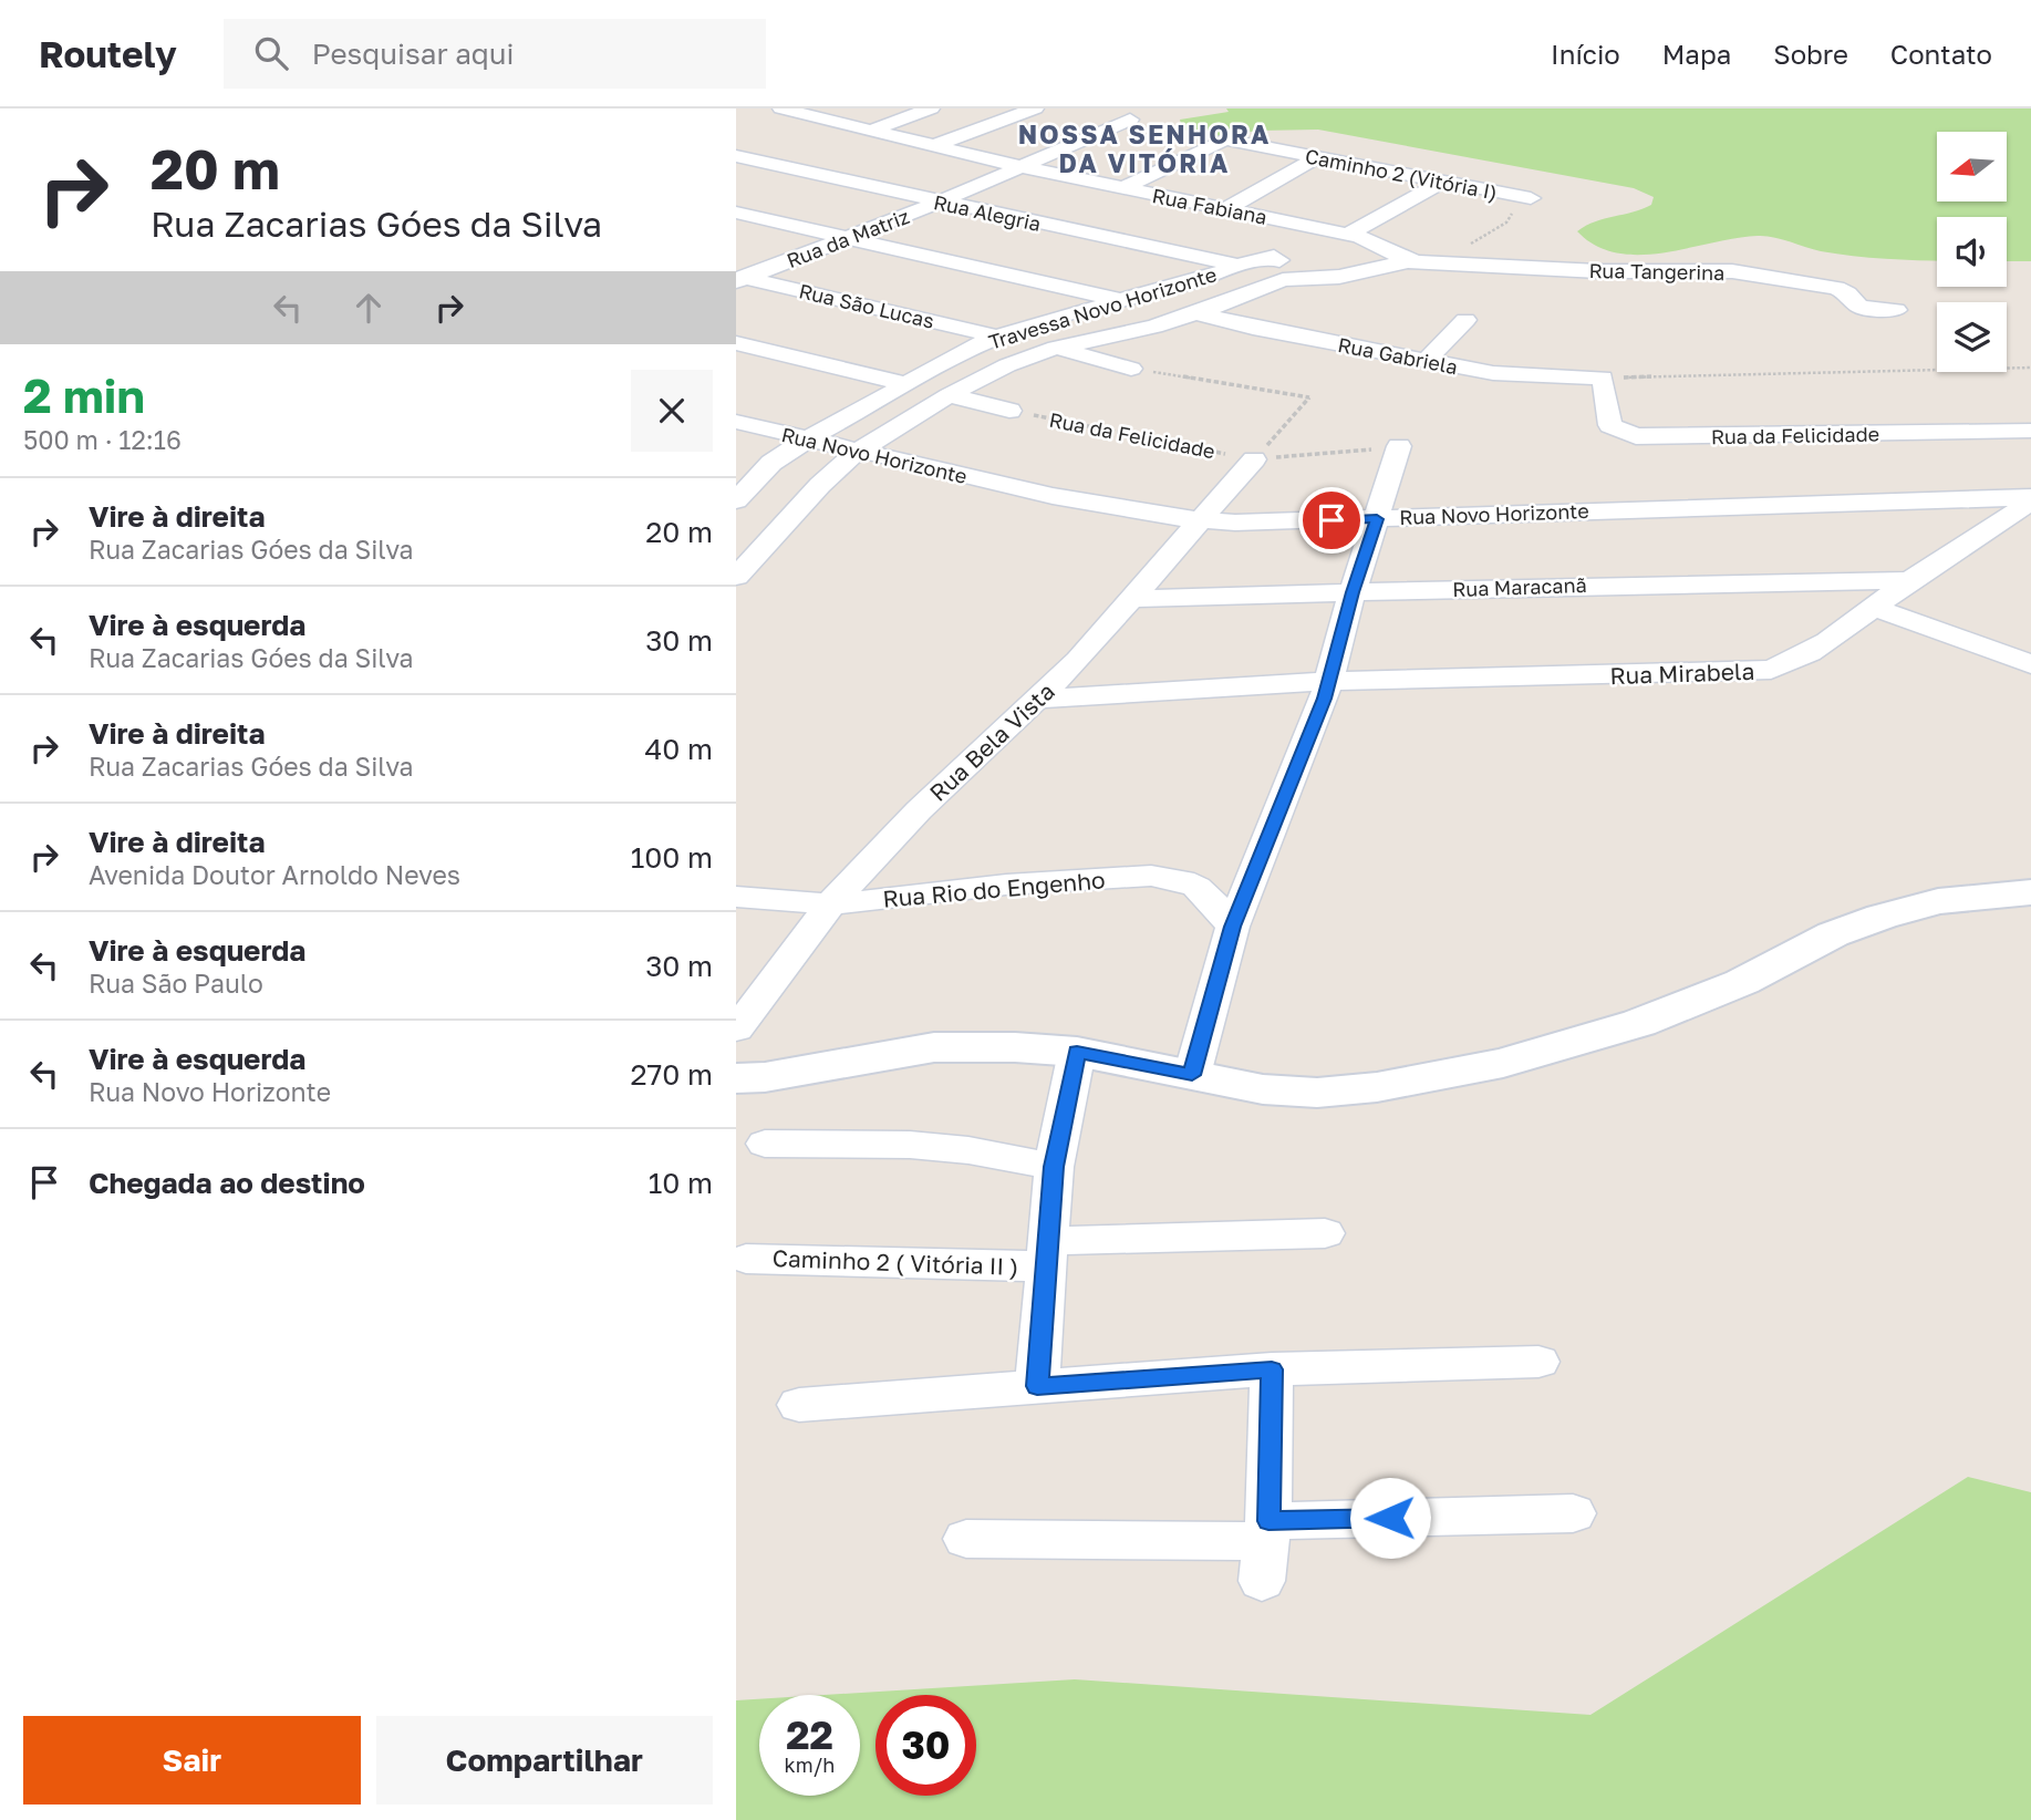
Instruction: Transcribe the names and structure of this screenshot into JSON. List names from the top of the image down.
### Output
{
  "streets": {
    "street": [
      "Caminho 2 (Vitória I)",
      "Rua Fabiana",
      "Rua Alegria",
      "Rua da Matriz",
      "Rua Tangerina",
      "Rua São Lucas",
      "Travessa Novo Horizonte",
      "Rua Gabriela",
      "Rua da Felicidade",
      "Rua Novo Horizonte",
      "Rua Maracanã",
      "Rua Mirabela",
      "Rua Bela Vista",
      "Rua Rio do Engenho",
      "Caminho 2 ( Vitória II )"
    ]
  },
  "crossings": [
    ["Caminho 2 (Vitória I)", "Rua Fabiana"],
    ["Rua Fabiana", "Rua da Matriz"],
    ["Rua Fabiana", "Rua Tangerina"],
    ["Rua Alegria", "Rua da Matriz"],
    ["Rua Alegria", "Travessa Novo Horizonte"],
    ["Rua da Matriz", "Rua São Lucas"],
    ["Rua São Lucas", "Travessa Novo Horizonte"],
    ["Travessa Novo Horizonte", "Rua Novo Horizonte"],
    ["Rua Gabriela", "Rua da Felicidade"],
    ["Rua da Felicidade", "Rua Bela Vista"],
    ["Rua Novo Horizonte", "Rua Mirabela"],
    ["Rua Novo Horizonte", "Rua Bela Vista"],
    ["Rua Maracanã", "Rua Mirabela"],
    ["Rua Maracanã", "Rua Bela Vista"],
    ["Rua Mirabela", "Rua Bela Vista"],
    ["Rua Bela Vista", "Rua Rio do Engenho"]
  ],
  "districts": ["NOSSA SENHORA DA VITÓRIA"],
  "north": "left",
  "page": {
    "header": "Routely",
    "search": "Pesquisar aqui",
    "nav": [
      "Início",
      "Mapa",
      "Sobre",
      "Contato"
    ],
    "turn": ["20 m", "Rua Zacarias Góes da Silva"],
    "heading": ["2 min", "500 m · 12:16"],
    "list": [
      {
        "name": "Vire à direita",
        "note": "Rua Zacarias Góes da Silva",
        "value": "20 m"
      },
      {
        "name": "Vire à esquerda",
        "note": "Rua Zacarias Góes da Silva",
        "value": "30 m"
      },
      {
        "name": "Vire à direita",
        "note": "Rua Zacarias Góes da Silva",
        "value": "40 m"
      },
      {
        "name": "Vire à direita",
        "note": "Avenida Doutor Arnoldo Neves",
        "value": "100 m"
      },
      {
        "name": "Vire à esquerda",
        "note": "Rua São Paulo",
        "value": "30 m"
      },
      {
        "name": "Vire à esquerda",
        "note": "Rua Novo Horizonte",
        "value": "270 m"
      },
      {
        "name": "Chegada ao destino",
        "value": "10 m"
      }
    ],
    "speed": "22 km/h",
    "limit": "30",
    "buttons": ["Sair", "Compartilhar"]
  }
}
